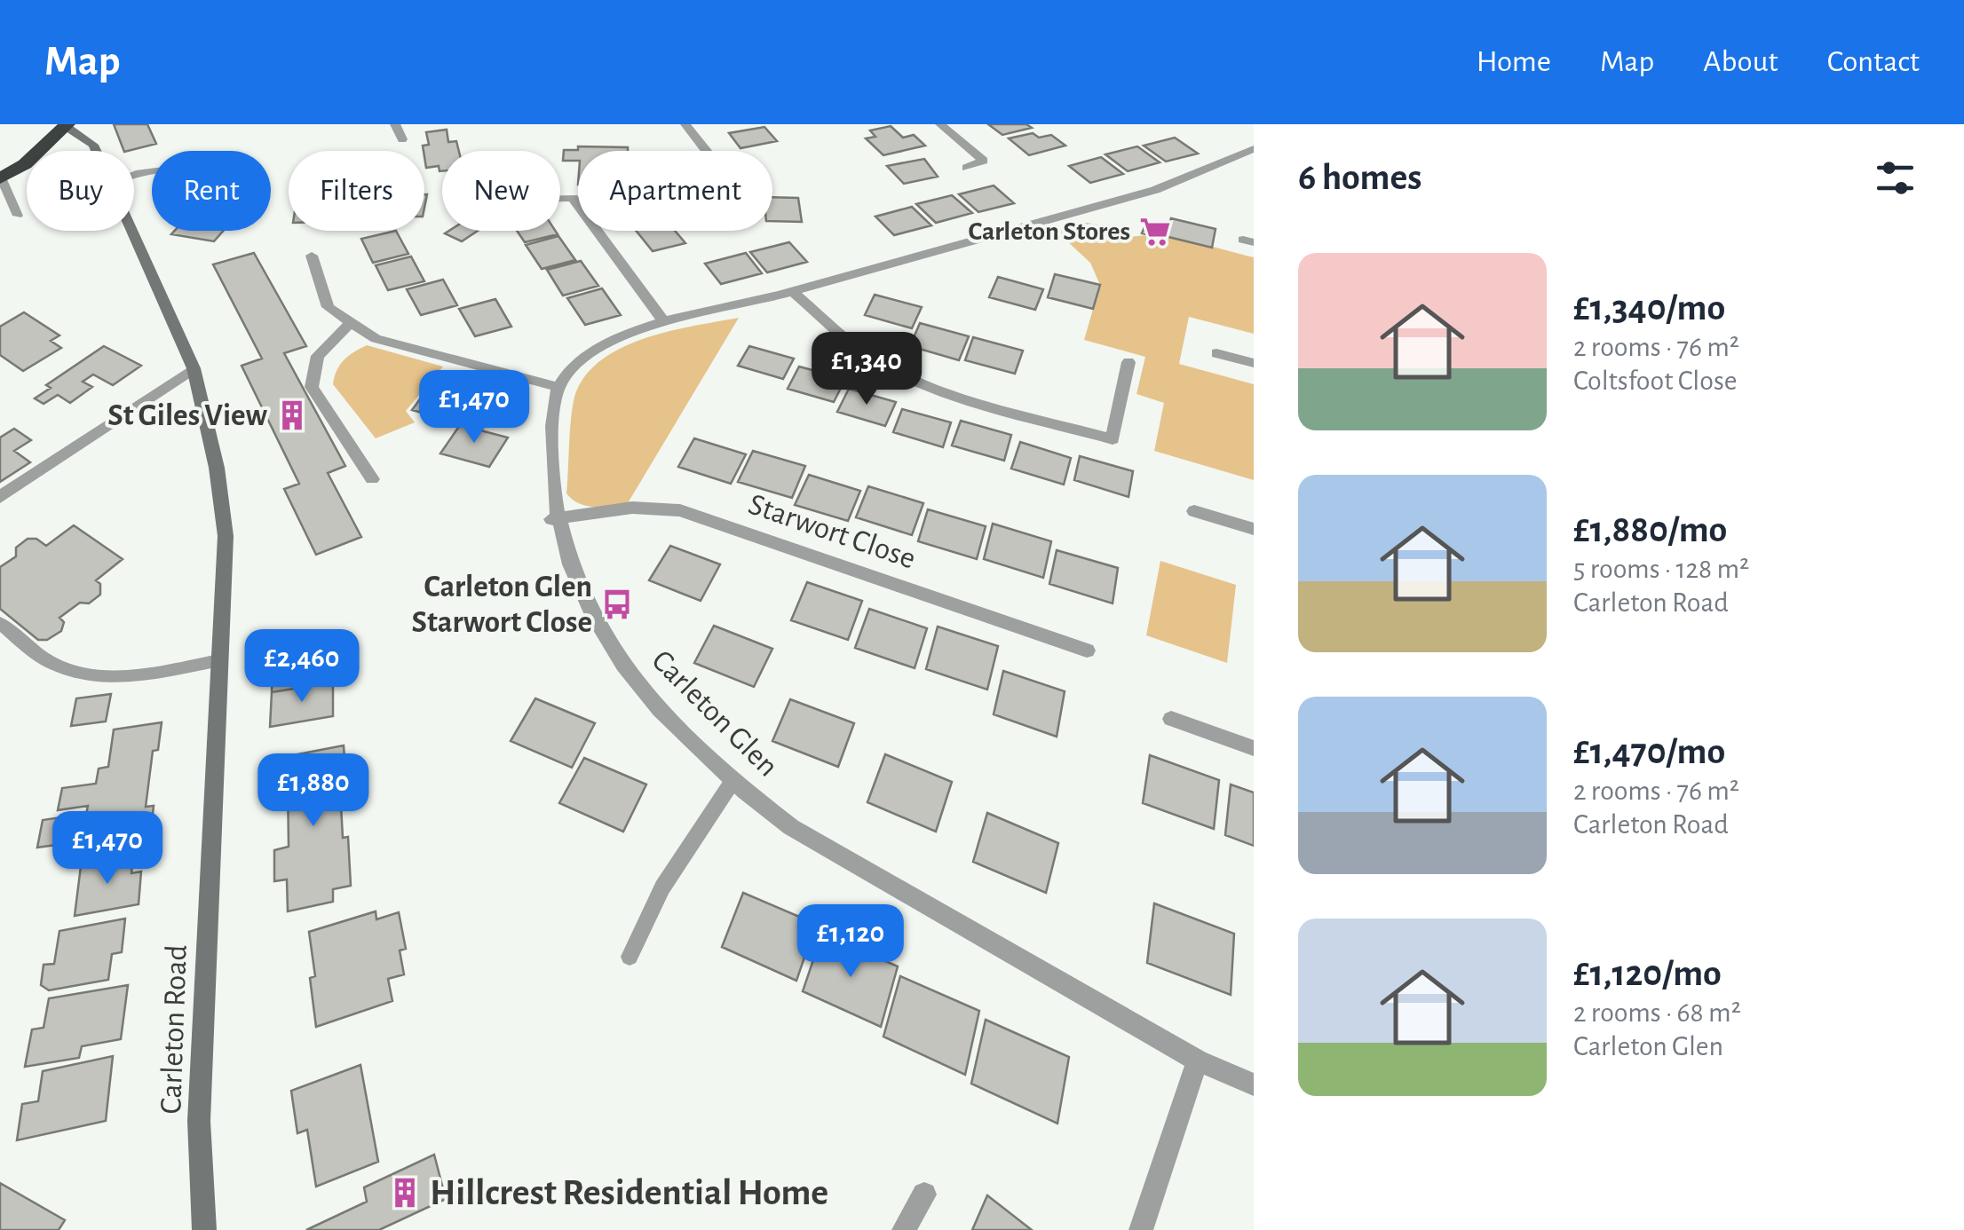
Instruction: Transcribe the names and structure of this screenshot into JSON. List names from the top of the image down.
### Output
{
  "streets": {
    "street": ["Starwort Close", "Carleton Glen", "Carleton Road"]
  },
  "crossings": [
    ["Starwort Close", "Carleton Glen"]
  ],
  "places": {
    "supermarket": ["Carleton Stores"],
    "building": ["St Giles View", "Hillcrest Residential Home"],
    "bus stop": ["Carleton Glen Starwort Close"]
  },
  "page": {
    "header": "Map",
    "nav": [
      "Home",
      "Map",
      "About",
      "Contact"
    ],
    "heading": "6 homes",
    "chip": [
      "Buy",
      "Rent",
      "Filters",
      "New",
      "Apartment"
    ],
    "list": [
      {
        "name": "£1,340/mo",
        "note": "2 rooms · 76 m² · Coltsfoot Close"
      },
      {
        "name": "£1,880/mo",
        "note": "5 rooms · 128 m² · Carleton Road"
      },
      {
        "name": "£1,470/mo",
        "note": "2 rooms · 76 m² · Carleton Road"
      },
      {
        "name": "£1,120/mo",
        "note": "2 rooms · 68 m² · Carleton Glen"
      }
    ],
    "price": [
      "£1,340",
      "£1,470",
      "£2,460",
      "£1,880",
      "£1,470",
      "£1,120"
    ]
  }
}
